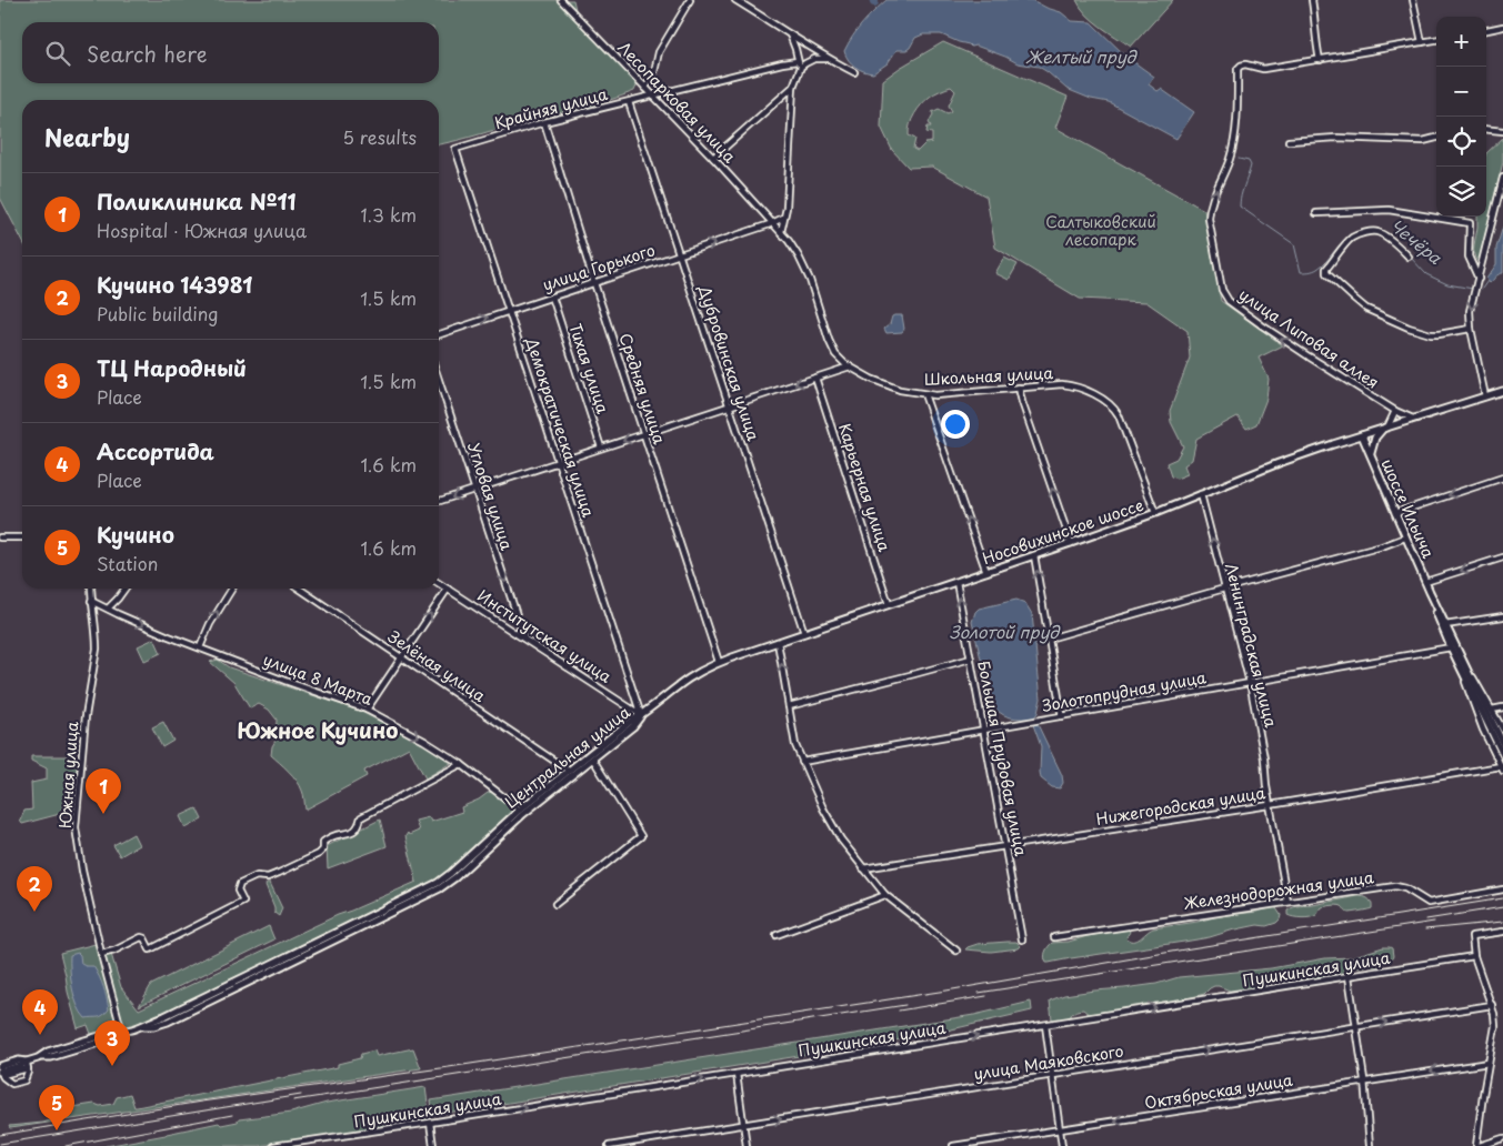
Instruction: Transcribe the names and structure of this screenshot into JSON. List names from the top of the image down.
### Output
{
  "streets": {
    "main road": ["шоссе Ильича", "Носовихинское шоссе", "Центральная улица"],
    "street": [
      "Лесопарковая улица",
      "Крайняя улица",
      "улица Горького",
      "улица Липовая аллея",
      "Дубровинская улица",
      "Тихая улица",
      "Школьная улица",
      "Средняя улица",
      "Демократическая улица",
      "Карьерная улица",
      "Угловая улица",
      "Институтская улица",
      "Ленинградская улица",
      "Зелёная улица",
      "улица 8 Марта",
      "Золотопрудная улица",
      "Большая Прудовая улица",
      "Южная улица",
      "Нижегородская улица",
      "Железнодорожная улица",
      "Пушкинская улица",
      "улица Маяковского",
      "Октябрьская улица"
    ]
  },
  "crossings": [
    ["Лесопарковая улица", "Крайняя улица"],
    ["Лесопарковая улица", "улица Горького"],
    ["Лесопарковая улица", "Школьная улица"],
    ["Крайняя улица", "Дубровинская улица"],
    ["Крайняя улица", "Средняя улица"],
    ["Крайняя улица", "Демократическая улица"],
    ["улица Горького", "Дубровинская улица"],
    ["улица Горького", "Тихая улица"],
    ["улица Горького", "Школьная улица"],
    ["улица Горького", "Средняя улица"],
    ["улица Горького", "Демократическая улица"],
    ["улица Липовая аллея", "Носовихинское шоссе"],
    ["Дубровинская улица", "Носовихинское шоссе"],
    ["Школьная улица", "Носовихинское шоссе"],
    ["Средняя улица", "Носовихинское шоссе"],
    ["Демократическая улица", "Носовихинское шоссе"],
    ["Демократическая улица", "Институтская улица"],
    ["Демократическая улица", "Центральная улица"],
    ["Карьерная улица", "Носовихинское шоссе"],
    ["Угловая улица", "Институтская улица"],
    ["шоссе Ильича", "Носовихинское шоссе"],
    ["шоссе Ильича", "Золотопрудная улица"],
    ["Носовихинское шоссе", "Институтская улица"],
    ["Носовихинское шоссе", "Ленинградская улица"],
    ["Носовихинское шоссе", "Центральная улица"],
    ["Носовихинское шоссе", "Большая Прудовая улица"],
    ["Институтская улица", "Центральная улица"],
    ["Ленинградская улица", "Золотопрудная улица"],
    ["Ленинградская улица", "Нижегородская улица"],
    ["Ленинградская улица", "Железнодорожная улица"],
    ["Зелёная улица", "Центральная улица"],
    ["улица 8 Марта", "Центральная улица"],
    ["улица 8 Марта", "Южная улица"],
    ["Золотопрудная улица", "Большая Прудовая улица"],
    ["Центральная улица", "Южная улица"],
    ["Большая Прудовая улица", "Нижегородская улица"]
  ],
  "one_way": [
    "улица Горького",
    "Угловая улица",
    "улица 8 Марта",
    "Пушкинская улица",
    "улица Маяковского",
    "Октябрьская улица"
  ],
  "districts": ["Южное Кучино"],
  "water": ["Желтый пруд", "Чечёра", "Золотой пруд"],
  "parks": ["Салтыковский лесопарк"],
  "page": {
    "map_buttons": ["+", "−"],
    "search": "Search here",
    "heading": ["Nearby", "5 results"],
    "list": [
      {
        "mark": "1",
        "name": "Поликлиника №11",
        "note": "Hospital · Южная улица",
        "value": "1.3 km"
      },
      {
        "mark": "2",
        "name": "Кучино 143981",
        "note": "Public building",
        "value": "1.5 km"
      },
      {
        "mark": "3",
        "name": "ТЦ Народный",
        "note": "Place",
        "value": "1.5 km"
      },
      {
        "mark": "4",
        "name": "Ассортида",
        "note": "Place",
        "value": "1.6 km"
      },
      {
        "mark": "5",
        "name": "Кучино",
        "note": "Station",
        "value": "1.6 km"
      }
    ],
    "pins": [
      "1",
      "2",
      "4",
      "3",
      "5"
    ]
  }
}
